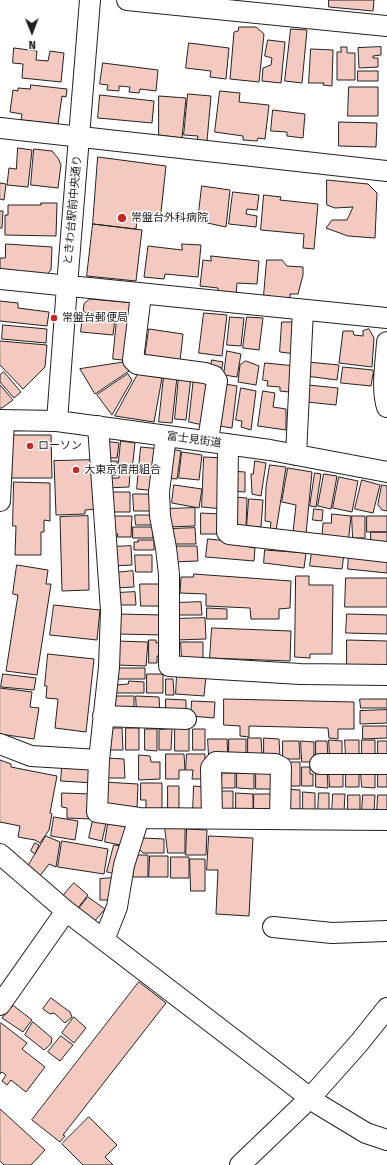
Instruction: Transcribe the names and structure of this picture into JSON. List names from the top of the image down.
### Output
{
  "streets": {
    "street": ["ときわ台駅前中央通り", "富士見街道"]
  },
  "crossings": [
    ["ときわ台駅前中央通り", "富士見街道"]
  ],
  "places": [
    "常盤台外科病院",
    "常盤台郵便局",
    "ローソン",
    "大東京信用組合"
  ],
  "north": "bottom"
}
